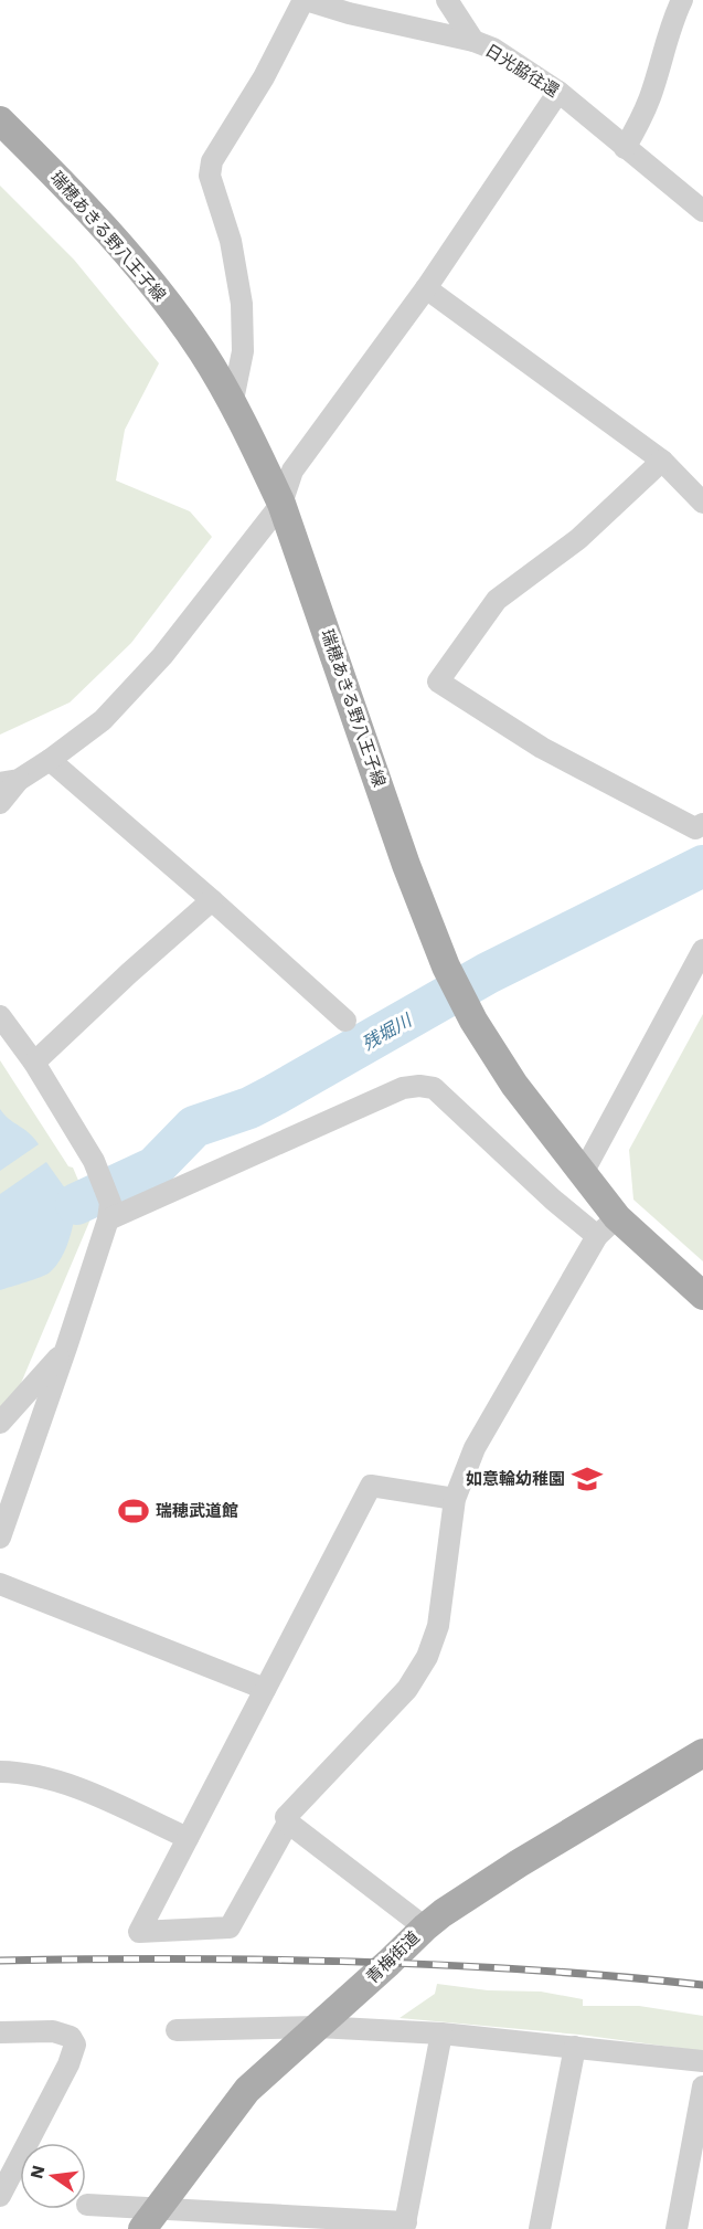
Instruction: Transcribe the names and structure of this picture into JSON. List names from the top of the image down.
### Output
{
  "streets": {
    "main road": ["瑞穂あきる野八王子線", "青梅街道"],
    "street": ["日光脇往還"]
  },
  "water": ["残堀川"],
  "places": {
    "school or university": ["如意輪幼稚園"],
    "sports": ["瑞穂武道館"]
  },
  "north": "left"
}
